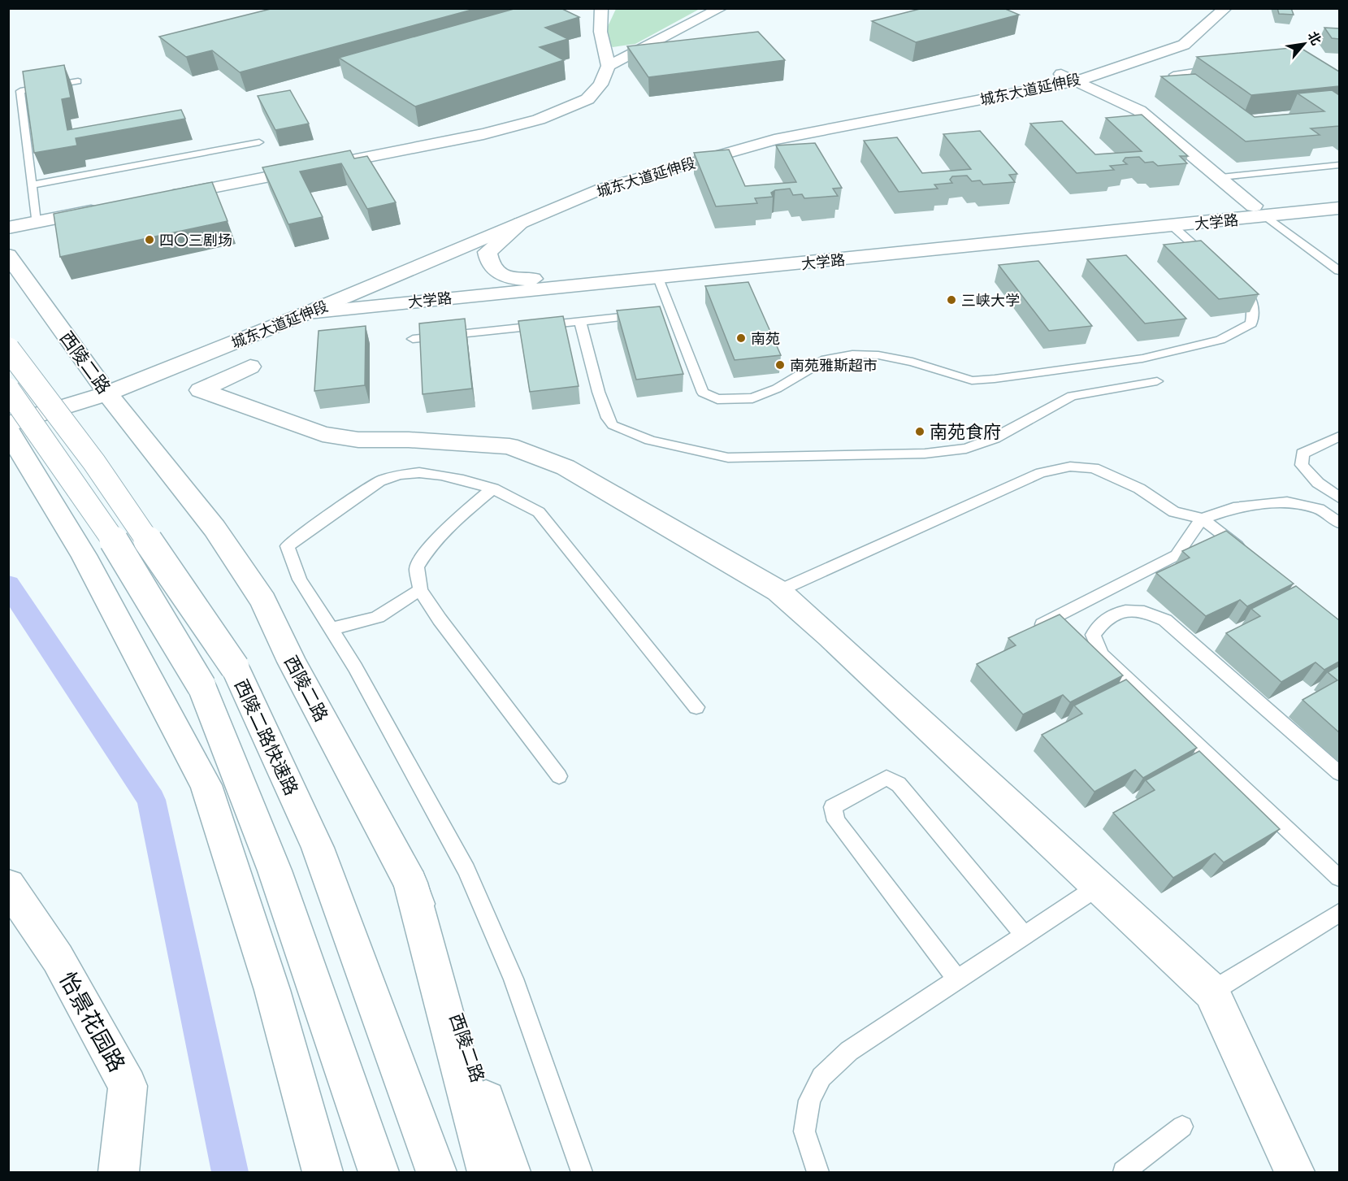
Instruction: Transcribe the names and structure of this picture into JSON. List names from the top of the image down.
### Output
{
  "streets": {
    "main road": [
      "城东大道延伸段",
      "大学路",
      "西陵二路",
      "西陵二路快速路",
      "怡景花园路"
    ]
  },
  "crossings": [
    ["城东大道延伸段", "大学路"],
    ["城东大道延伸段", "西陵二路"]
  ],
  "places": [
    "四〇三剧场",
    "三峡大学",
    "南苑",
    "南苑雅斯超市",
    "南苑食府"
  ],
  "north": "top right"
}
